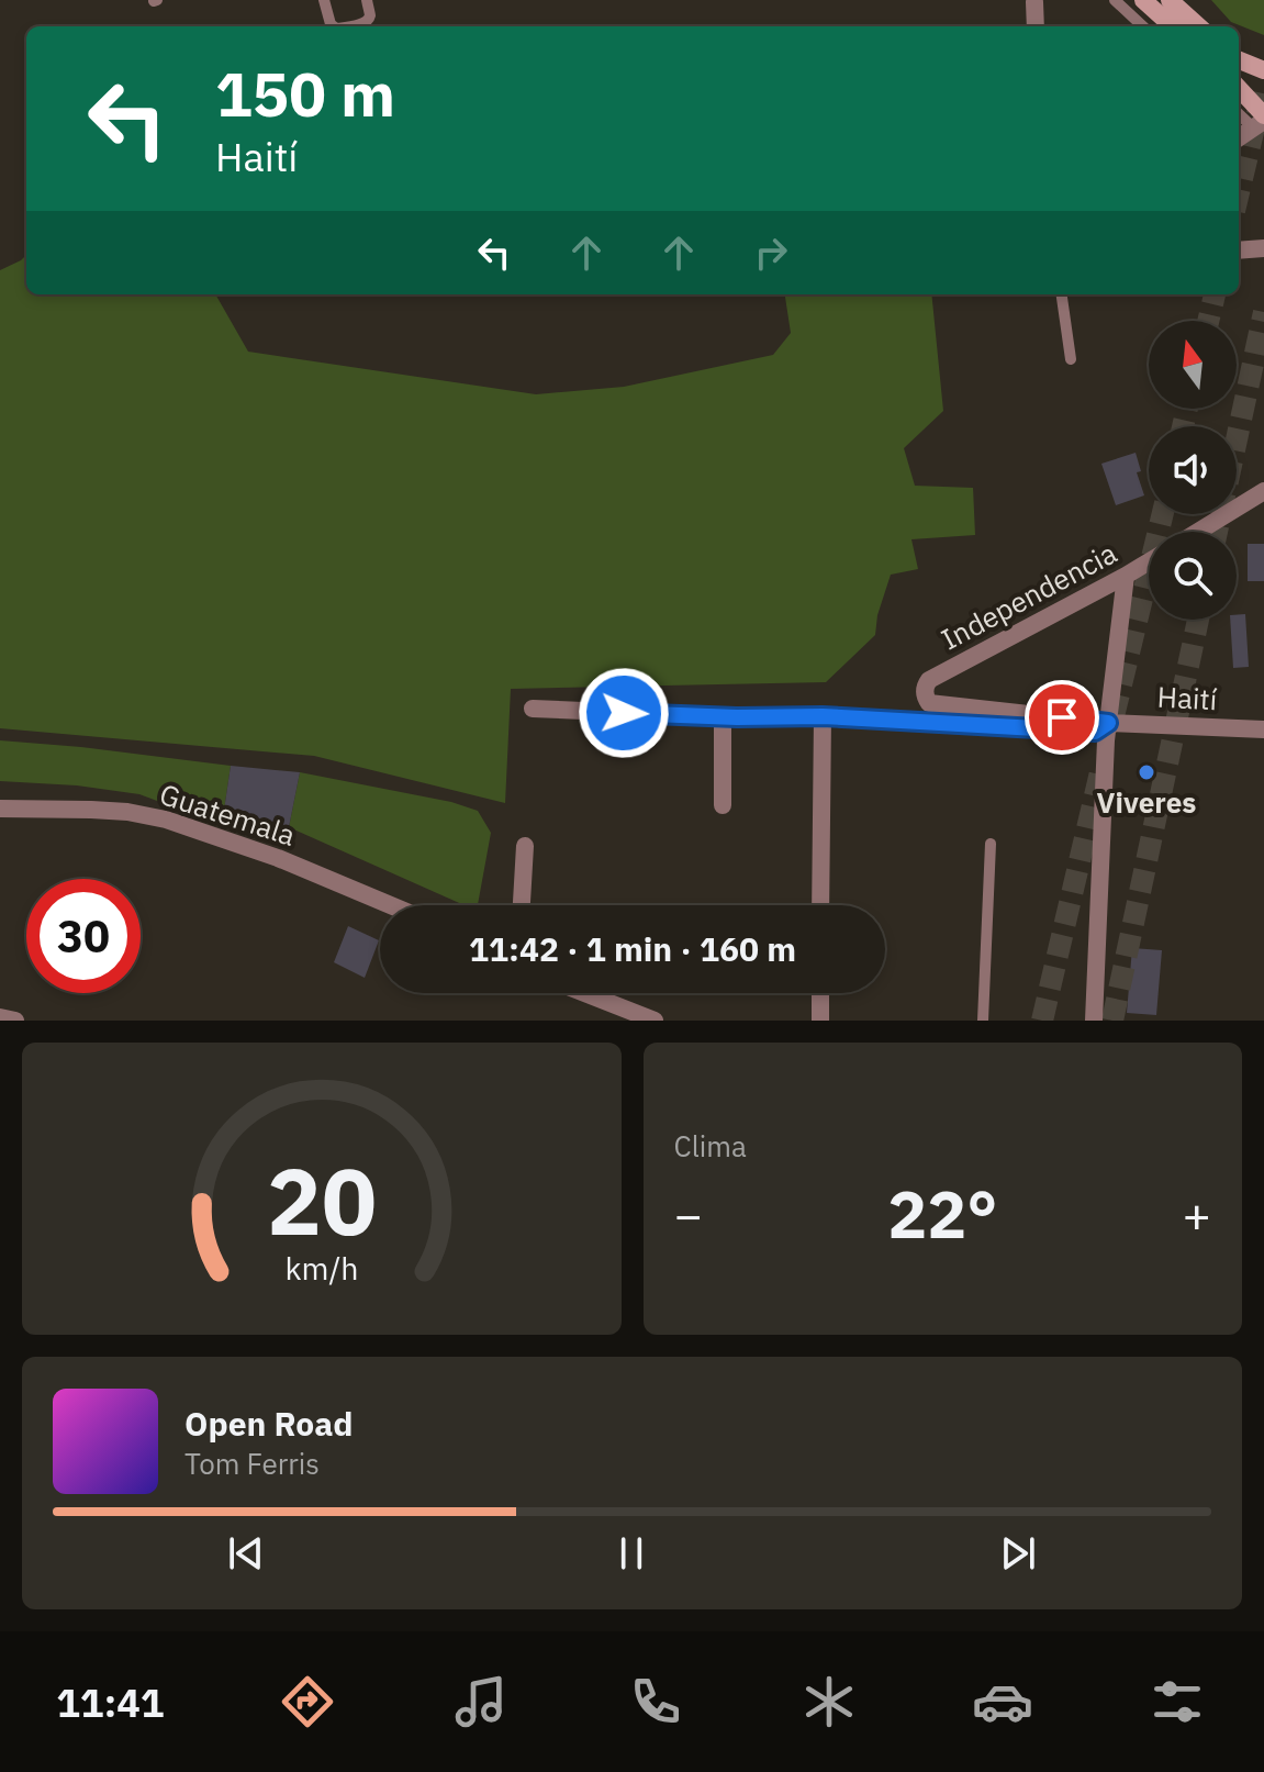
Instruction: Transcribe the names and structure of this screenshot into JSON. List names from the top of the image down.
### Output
{
  "streets": {
    "street": ["Independencia", "Haití", "Guatemala"]
  },
  "crossings": [
    ["Independencia", "Haití"]
  ],
  "places": ["Viveres"],
  "north": "top",
  "page": {
    "turn": ["150 m", "Haití"],
    "limit": "30",
    "trip": "11:42 · 1 min · 160 m",
    "tile": "Clima",
    "heat": ["−", "22°", "+"],
    "song": ["Open Road", "Tom Ferris"],
    "tabs": "11:41",
    "gauge": ["20", "km/h"]
  }
}
